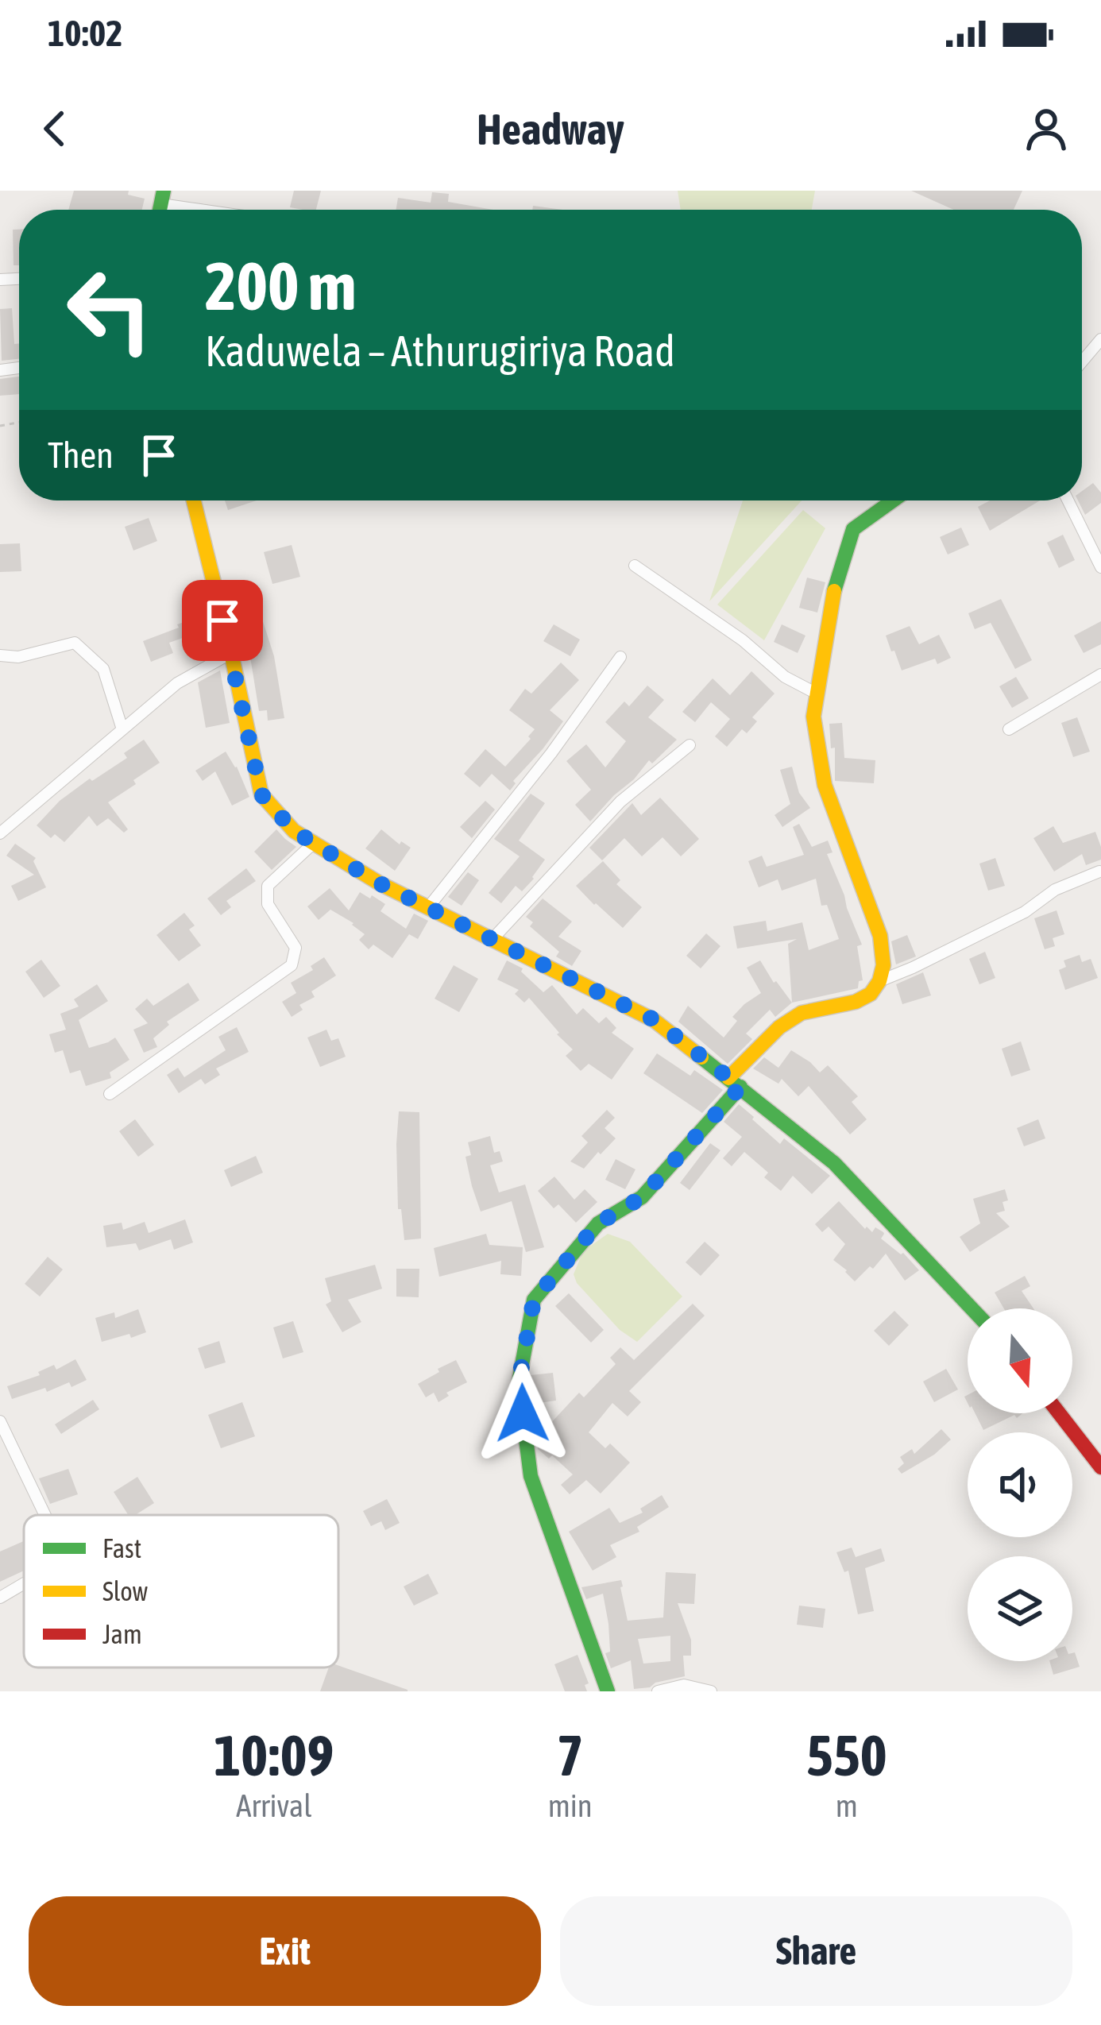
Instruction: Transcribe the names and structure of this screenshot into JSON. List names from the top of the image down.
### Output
{
  "legend": ["Fast", "Slow", "Jam"],
  "north": "bottom",
  "page": {
    "status": "10:02",
    "header": "Headway",
    "turn": ["200 m", "Kaduwela – Athurugiriya Road"],
    "then": "Then",
    "eta": [
      "10:09",
      "Arrival",
      "7",
      "min",
      "550",
      "m"
    ],
    "buttons": ["Exit", "Share"]
  }
}
